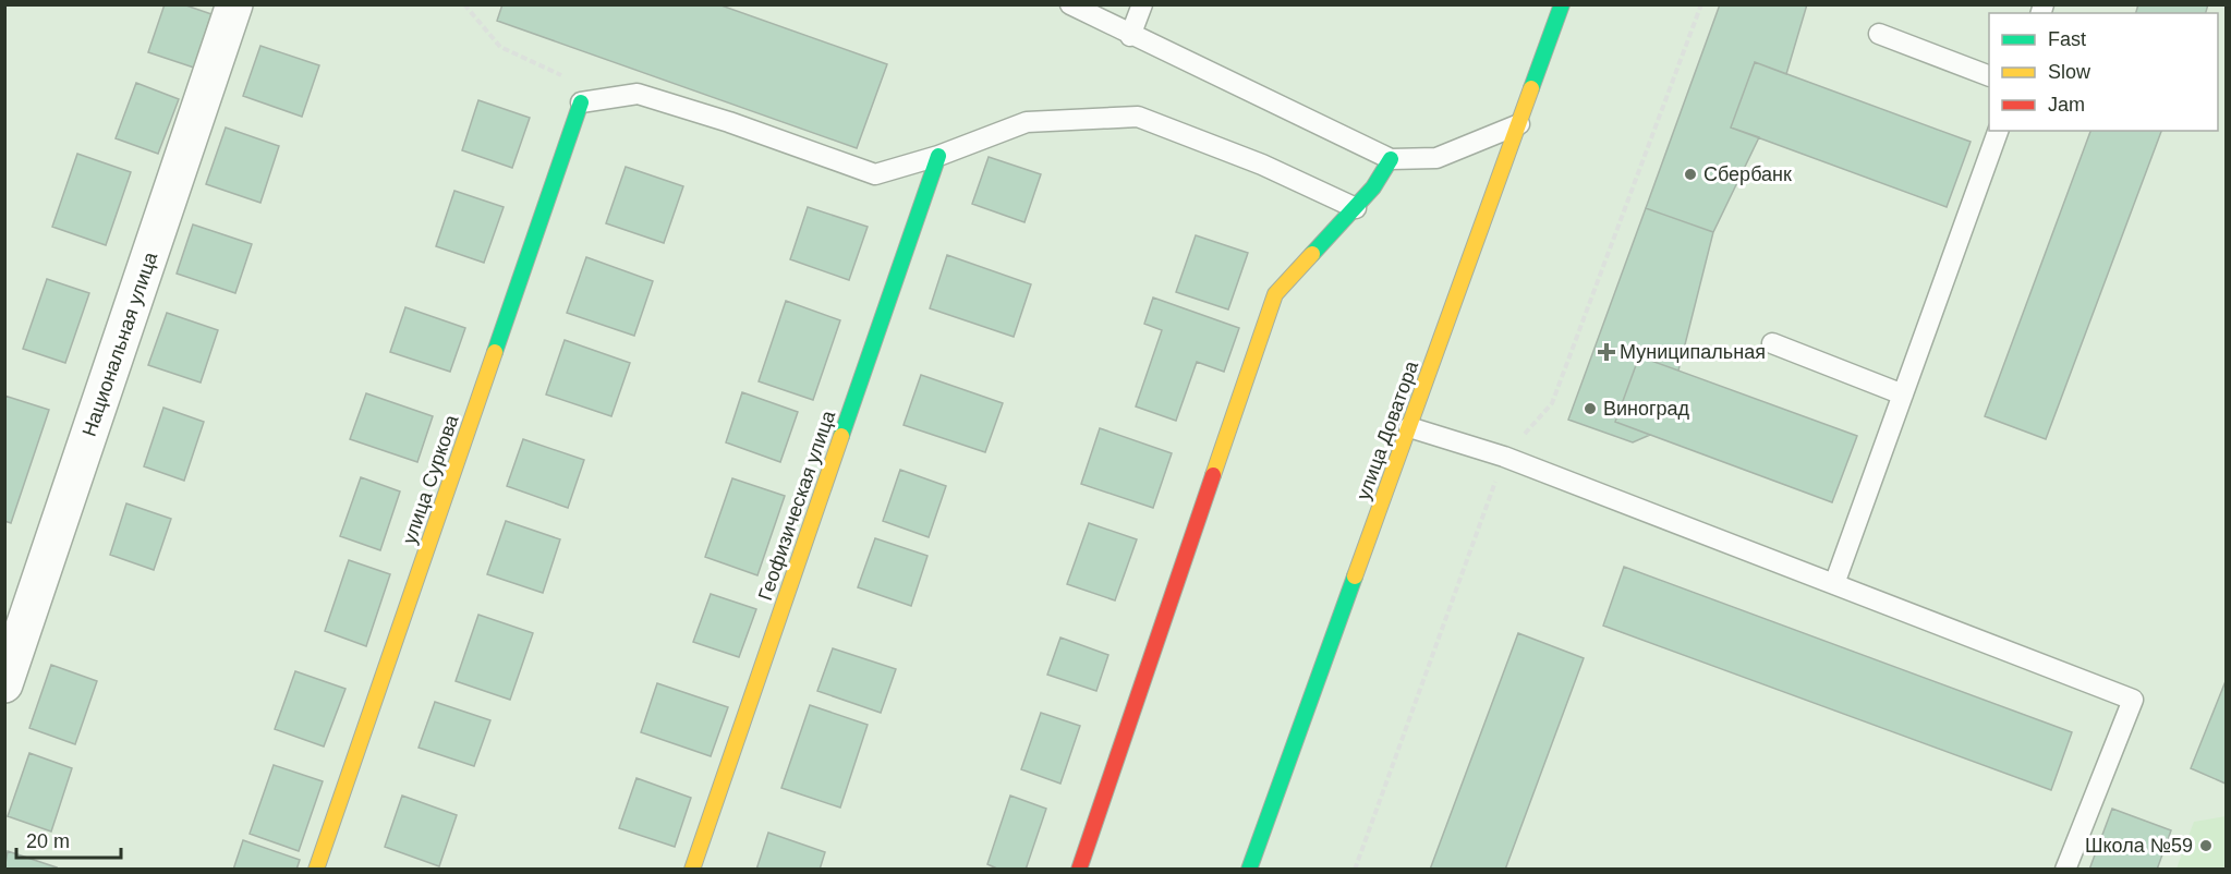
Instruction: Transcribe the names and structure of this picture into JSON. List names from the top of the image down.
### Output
{
  "streets": {
    "street": [
      "Национальная улица",
      "улица Доватора",
      "улица Суркова",
      "Геофизическая улица"
    ]
  },
  "places": {
    "other": ["Сбербанк", "Виноград", "Школа №59"],
    "health": ["Муниципальная"]
  },
  "legend": ["Fast", "Slow", "Jam"],
  "scale_bar": "20 m"
}
